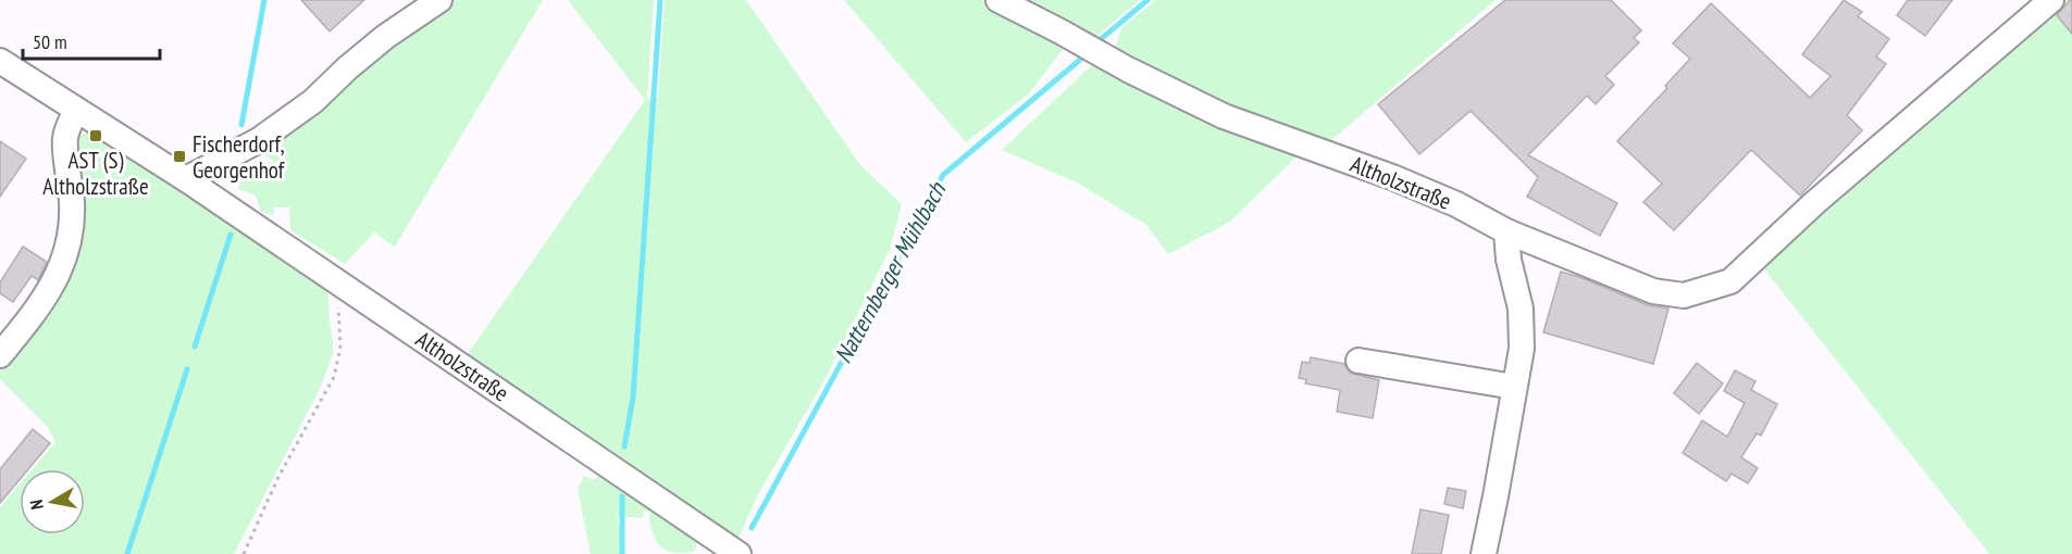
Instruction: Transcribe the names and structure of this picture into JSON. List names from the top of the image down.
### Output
{
  "streets": {
    "street": ["Altholzstraße"]
  },
  "water": ["Natternberger Mühlbach"],
  "places": {
    "transit": ["AST (S) Altholzstraße", "Fischerdorf, Georgenhof"]
  },
  "scale_bar": "50 m",
  "north": "left"
}
